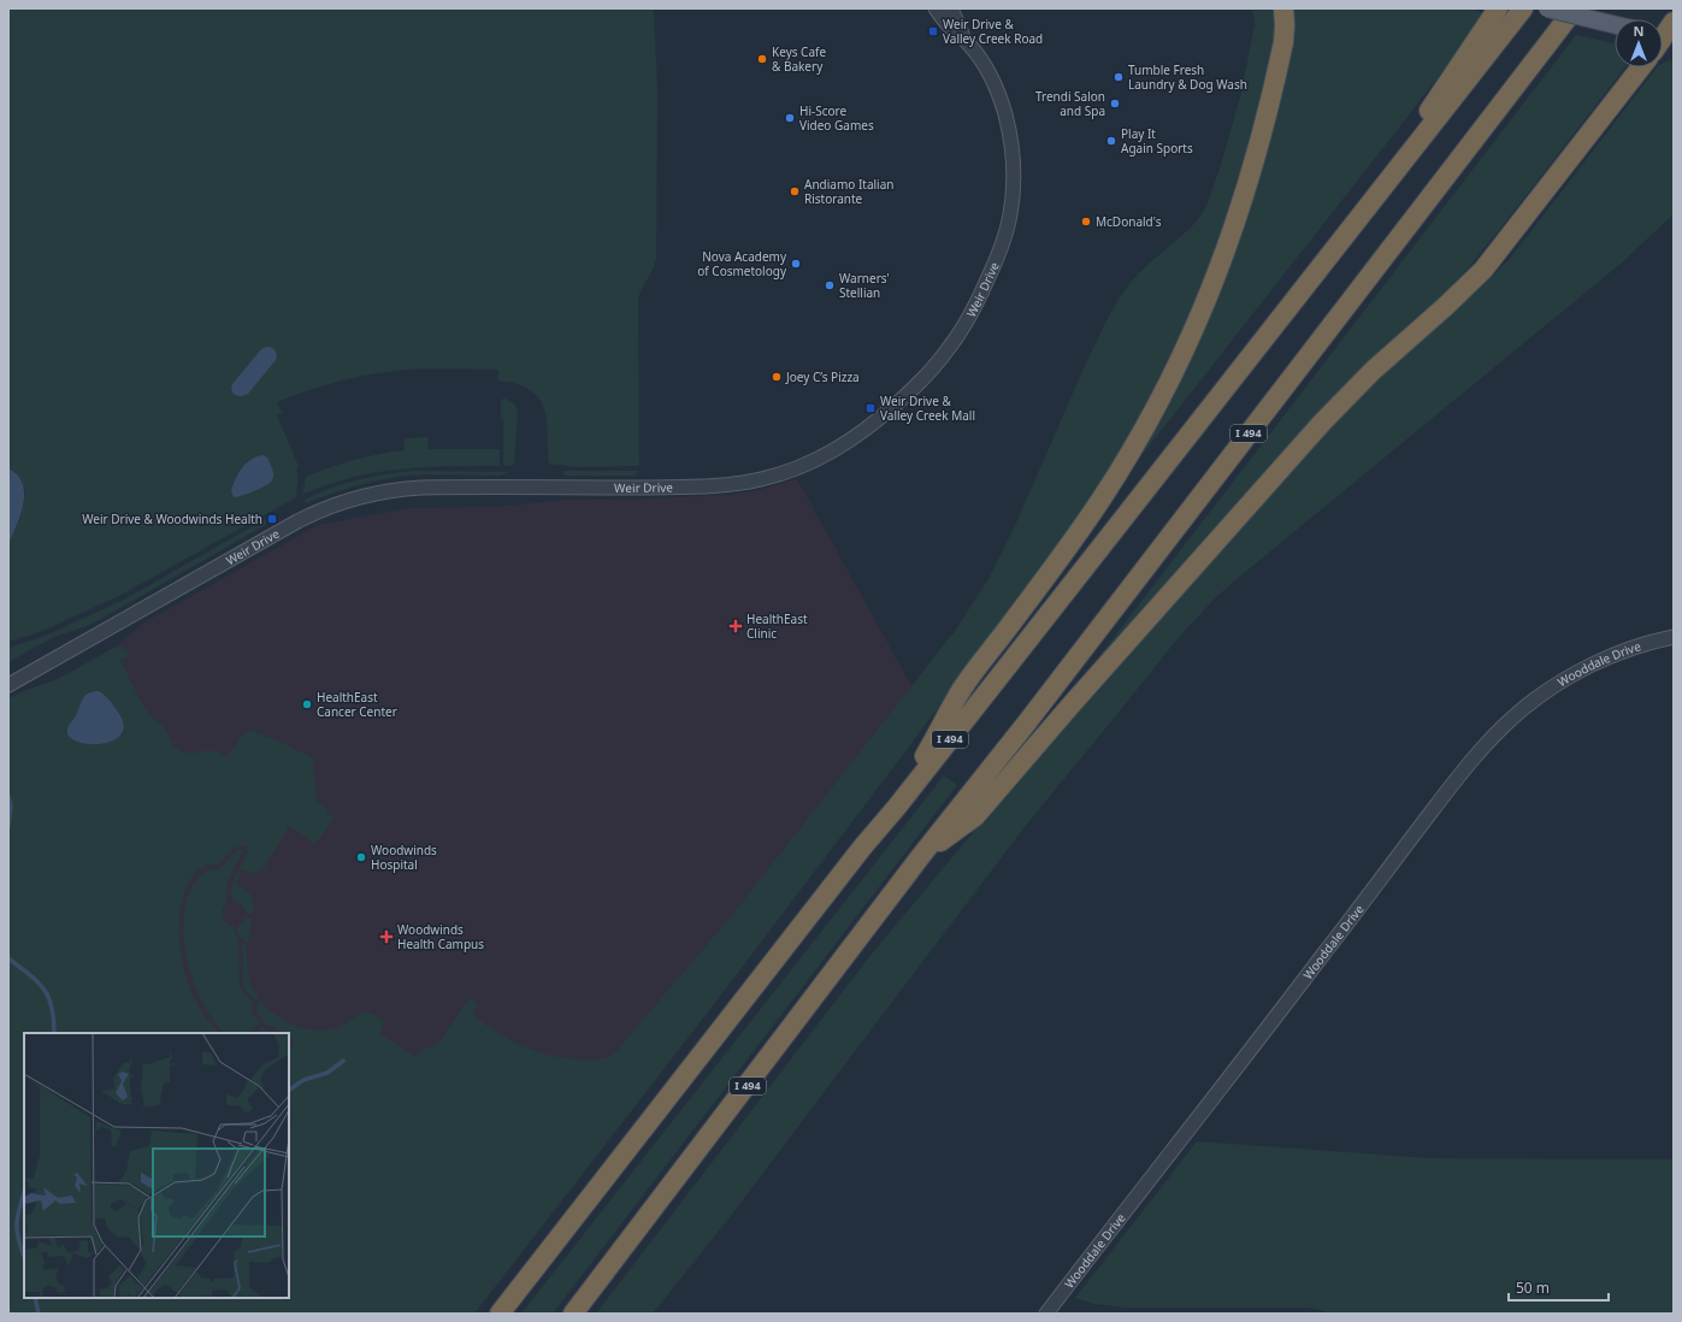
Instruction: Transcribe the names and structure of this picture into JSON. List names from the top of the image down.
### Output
{
  "streets": {
    "highway": ["I 494"],
    "street": ["Weir Drive", "Wooddale Drive"]
  },
  "places": {
    "transit": ["Weir Drive & Valley Creek Road", "Weir Drive & Valley Creek Mall", "Weir Drive & Woodwinds Health"],
    "other": [
      "Keys Cafe & Bakery",
      "Tumble Fresh Laundry & Dog Wash",
      "Trendi Salon and Spa",
      "Hi-Score Video Games",
      "Play It Again Sports",
      "Andiamo Italian Ristorante",
      "McDonald's",
      "Nova Academy of Cosmetology",
      "Warners' Stellian",
      "Joey C’s Pizza",
      "HealthEast Cancer Center",
      "Woodwinds Hospital"
    ],
    "health": ["HealthEast Clinic", "Woodwinds Health Campus"]
  },
  "scale_bar": "50 m",
  "north": "top"
}
